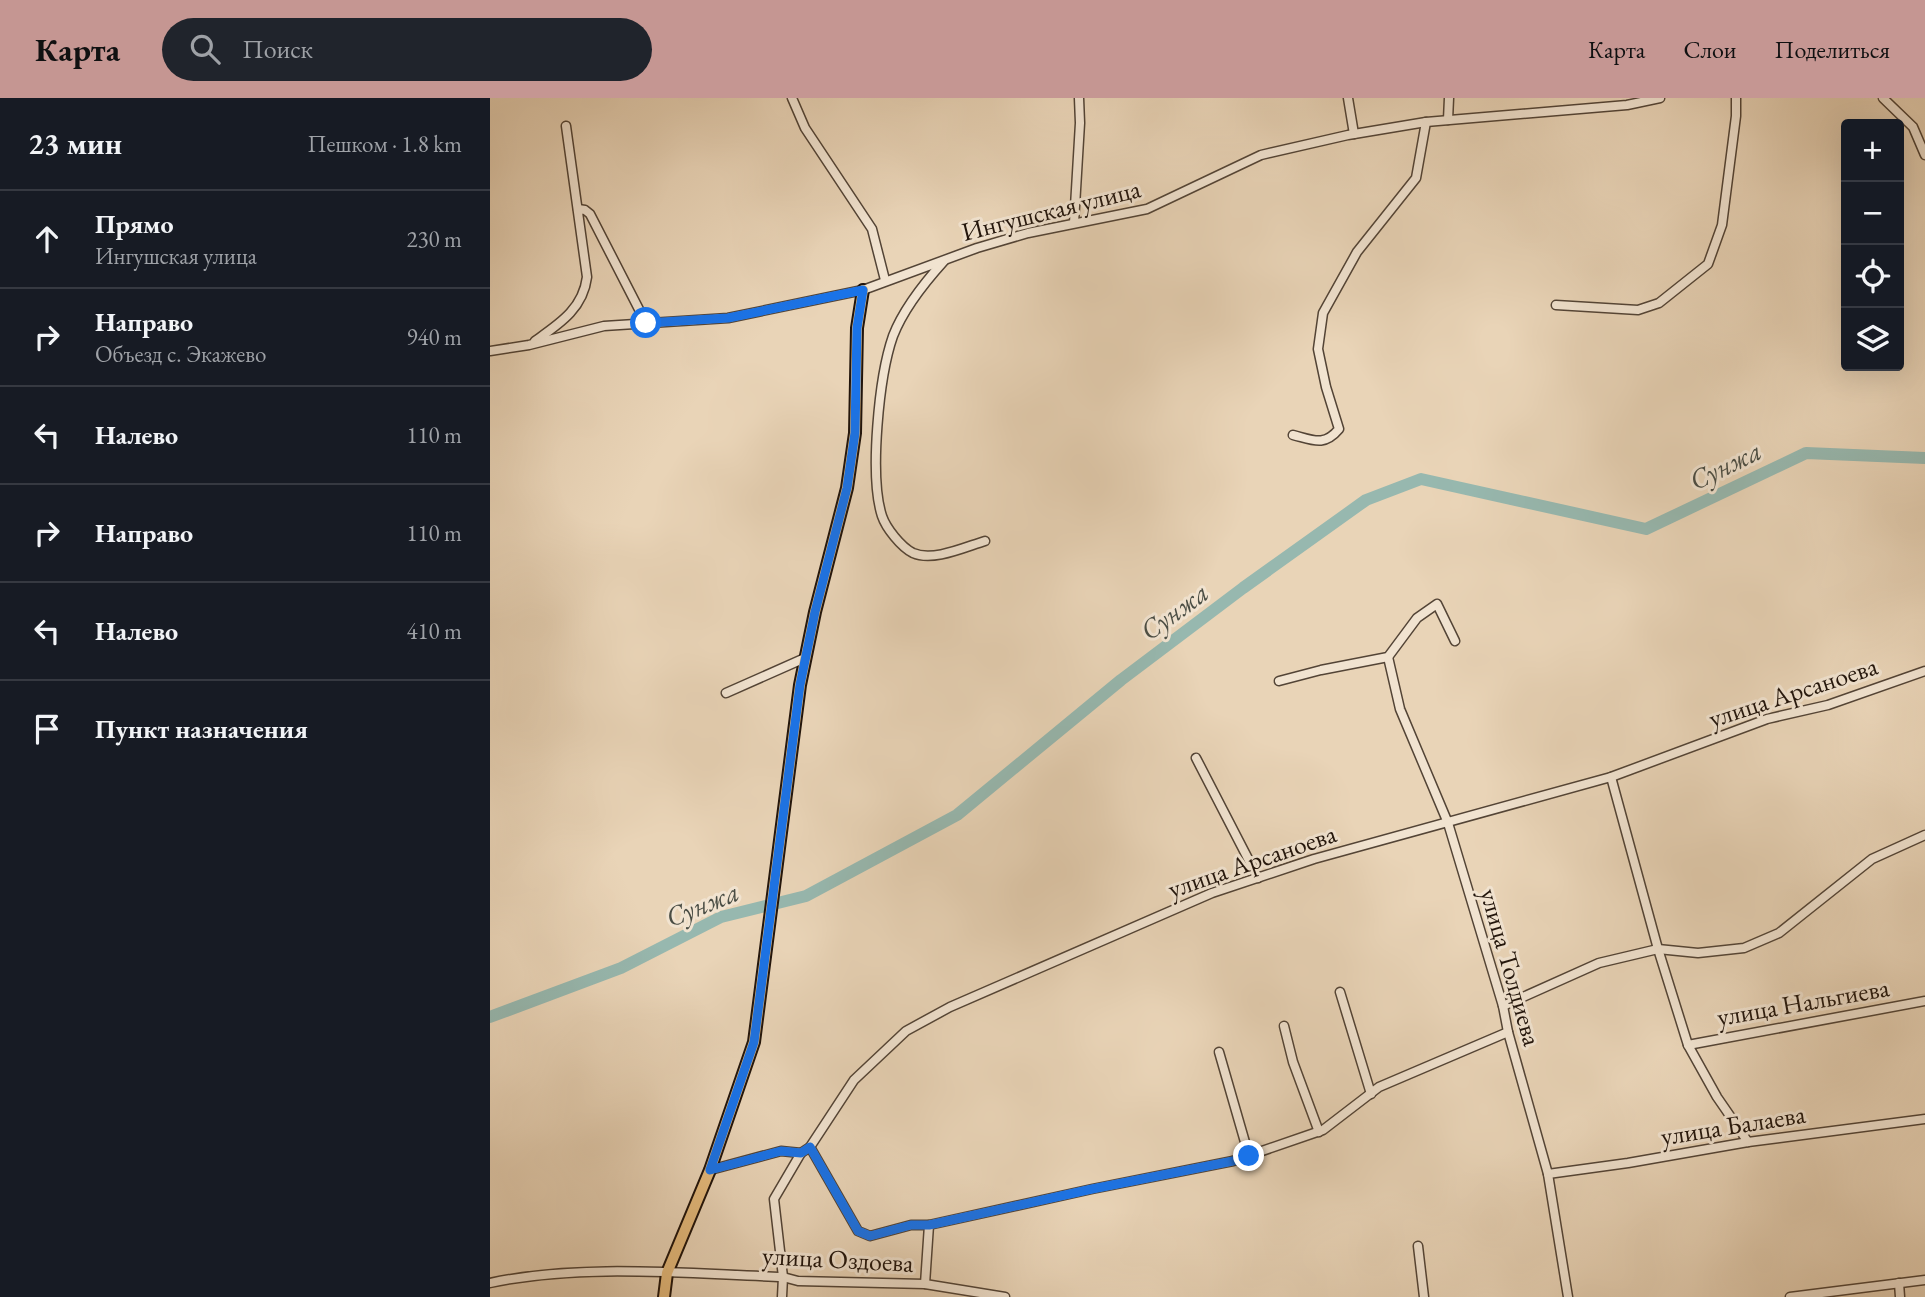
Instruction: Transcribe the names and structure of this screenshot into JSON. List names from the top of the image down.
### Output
{
  "streets": {
    "street": [
      "Ингушская улица",
      "улица Арсаноева",
      "улица Толдиева",
      "улица Нальгиева",
      "улица Балаева",
      "улица Оздоева"
    ]
  },
  "crossings": [
    ["улица Арсаноева", "улица Толдиева"],
    ["улица Арсаноева", "улица Оздоева"],
    ["улица Толдиева", "улица Балаева"]
  ],
  "water": ["Сунжа"],
  "page": {
    "header": "Карта",
    "search": "Поиск",
    "nav": ["Карта", "Слои", "Поделиться"],
    "heading": ["23 мин", "Пешком · 1.8 km"],
    "map_buttons": ["+", "−"],
    "list": [
      ["Прямо", "Ингушская улица", "230 m"],
      ["Направо", "Объезд с. Экажево", "940 m"],
      ["Налево", "110 m"],
      ["Направо", "110 m"],
      ["Налево", "410 m"],
      "Пункт назначения"
    ]
  }
}
